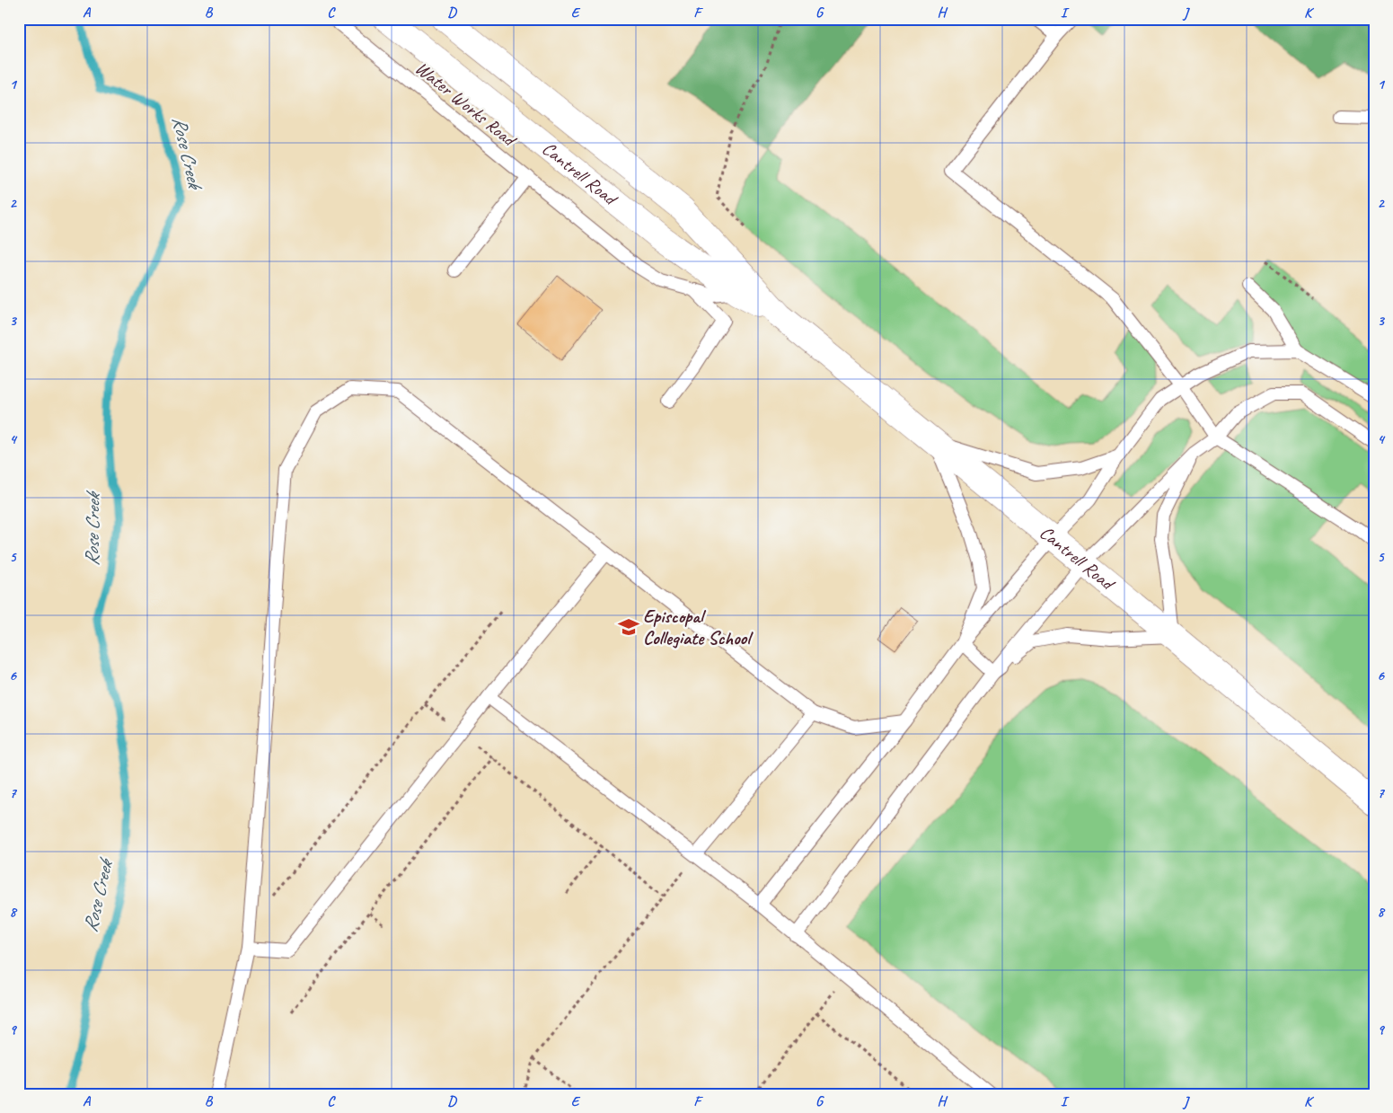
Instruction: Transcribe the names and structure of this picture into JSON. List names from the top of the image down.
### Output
{
  "streets": {
    "main road": ["Cantrell Road"],
    "lane": ["Water Works Road"]
  },
  "crossings": [
    ["Water Works Road", "Cantrell Road"]
  ],
  "water": ["Rose Creek"],
  "places": {
    "school or university": ["Episcopal Collegiate School"]
  },
  "grid": {
    "columns": [
      "A",
      "B",
      "C",
      "D",
      "E",
      "F",
      "G",
      "H",
      "I",
      "J",
      "K"
    ],
    "rows": [
      "1",
      "2",
      "3",
      "4",
      "5",
      "6",
      "7",
      "8",
      "9"
    ]
  }
}
